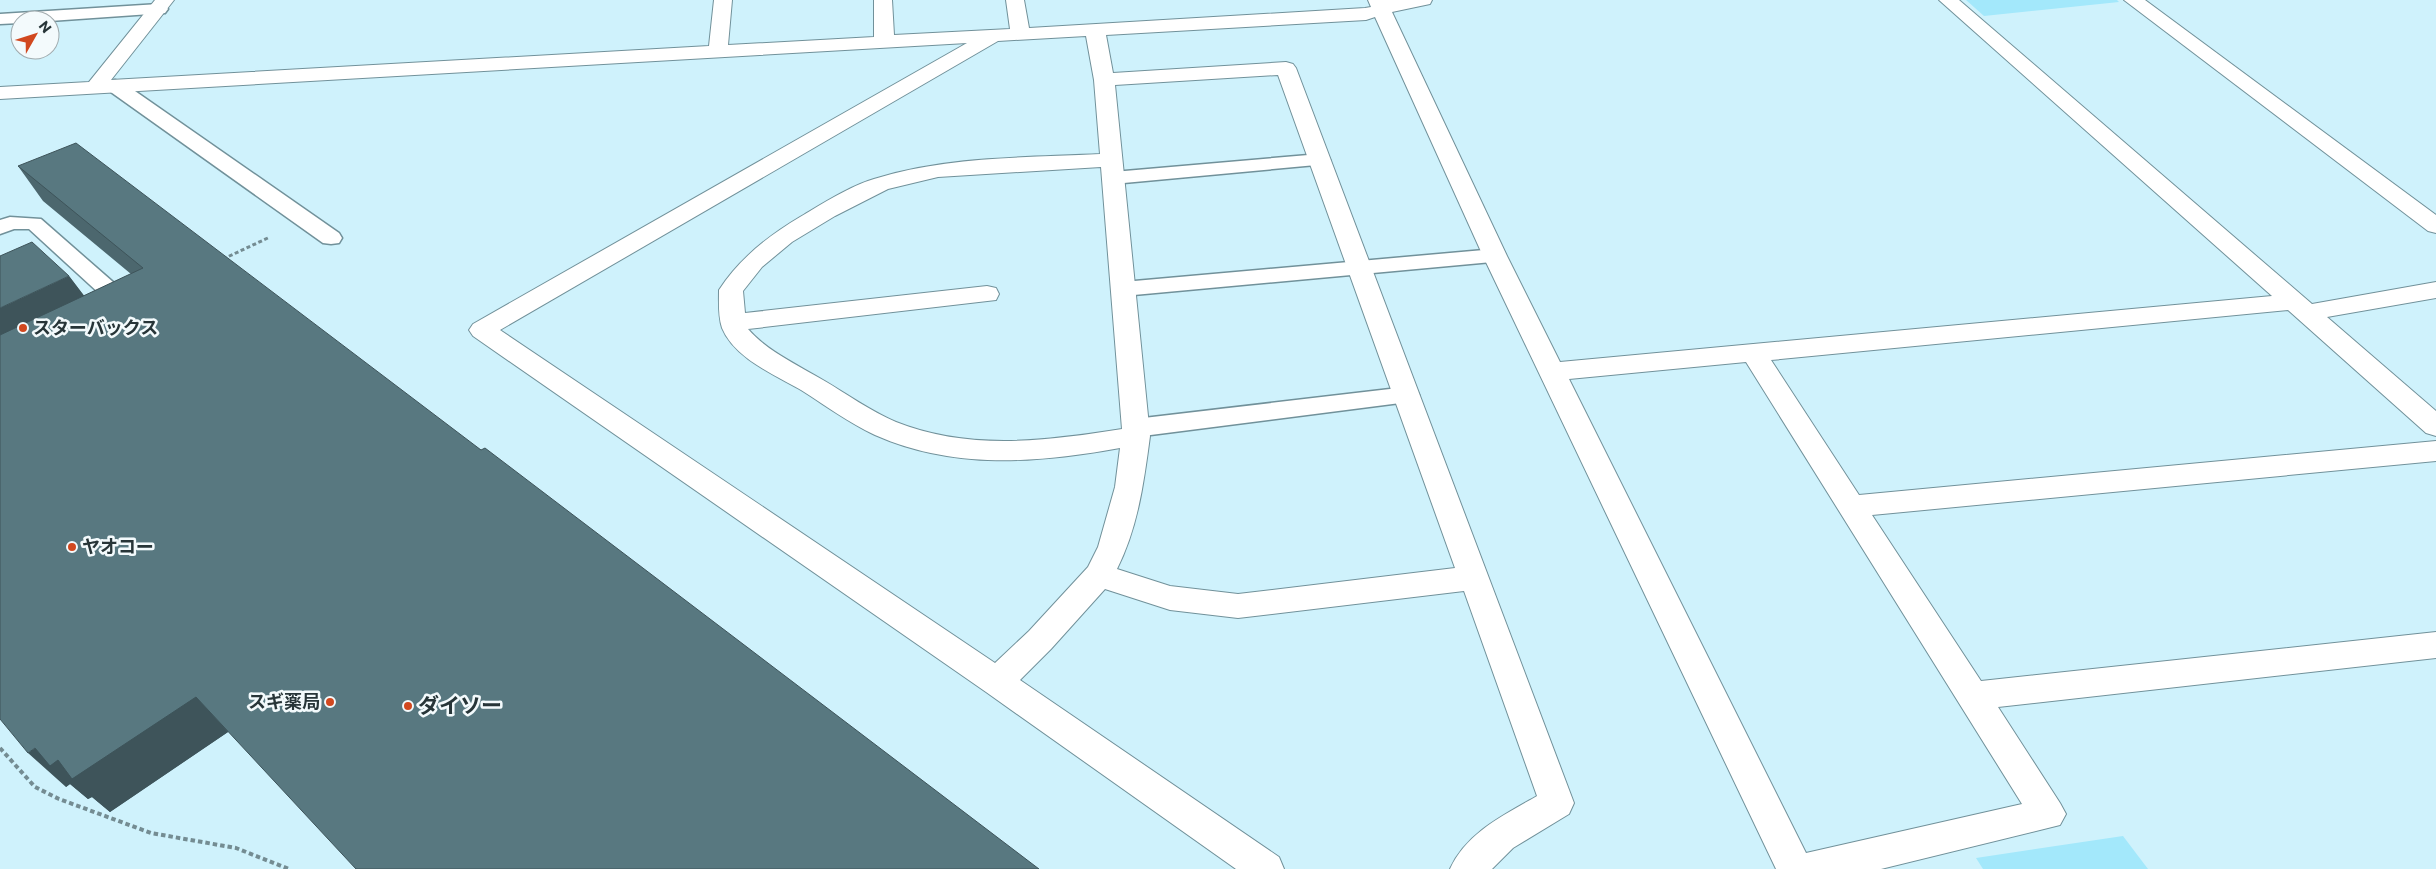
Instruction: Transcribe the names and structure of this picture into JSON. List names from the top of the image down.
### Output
{
  "places": [
    "スターバックス",
    "ヤオコー",
    "スギ薬局",
    "ダイソー"
  ],
  "north": "top right"
}
